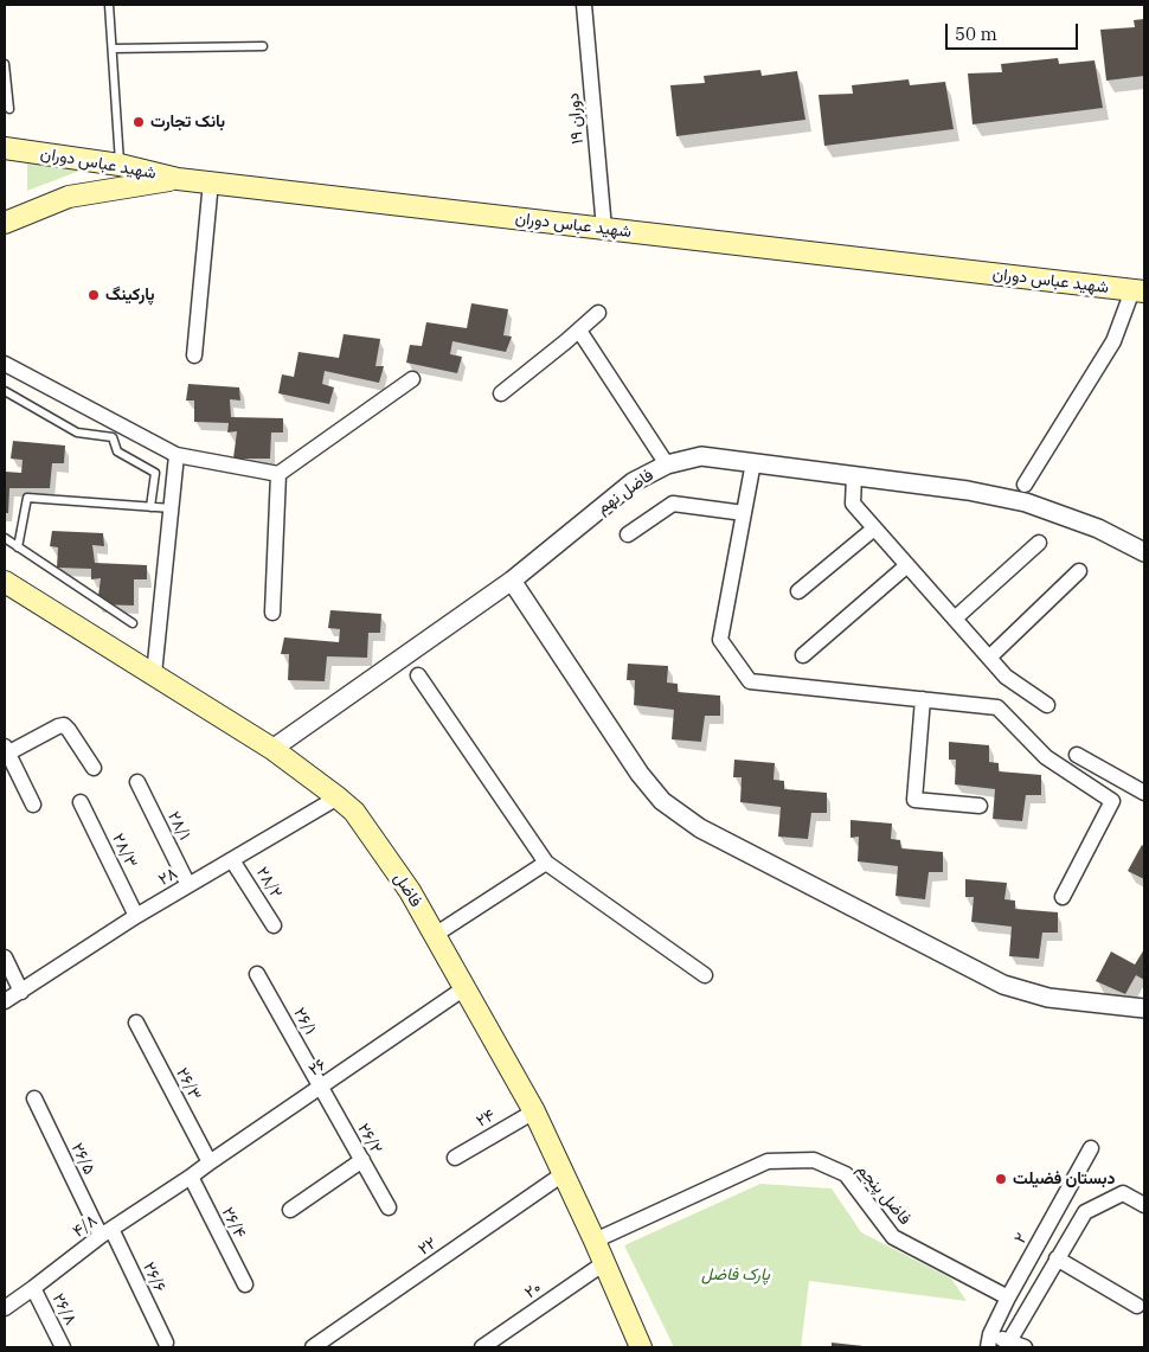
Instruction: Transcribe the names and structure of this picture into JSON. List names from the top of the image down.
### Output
{
  "streets": {
    "main road": ["شهید عباس دوران", "فاضل"],
    "street": [
      "دوران ۱۹",
      "فاضل نهم",
      "۲۸/۱",
      "۲۸/۳",
      "۲۸",
      "۲۸/۲",
      "۲۶/۱",
      "۲۶",
      "۲۶/۳",
      "۲۴",
      "۲۶/۲",
      "۲۶/۵",
      "فاضل پنجم",
      "۲۶/۴",
      "۴/۸",
      "۲",
      "۲۲",
      "۲۶/۶",
      "۲۰",
      "۲۶/۸"
    ]
  },
  "crossings": [
    ["دوران ۱۹", "شهید عباس دوران"],
    ["فاضل نهم", "فاضل"],
    ["۲۸/۱", "۲۸"],
    ["۲۸/۳", "۲۸"],
    ["۲۸", "۲۸/۲"],
    ["۲۸", "فاضل"],
    ["فاضل", "۲۶"],
    ["فاضل", "۲۴"],
    ["فاضل", "فاضل پنجم"],
    ["فاضل", "۲۲"],
    ["فاضل", "۲۰"],
    ["۲۶/۱", "۲۶"],
    ["۲۶/۱", "۲۶/۲"],
    ["۲۶", "۲۶/۳"],
    ["۲۶", "۲۶/۲"],
    ["۲۶", "۲۶/۴"],
    ["۲۶", "۴/۸"],
    ["۲۶/۵", "۴/۸"],
    ["۲۶/۵", "۲۶/۶"],
    ["فاضل پنجم", "۲"],
    ["۲۶/۴", "۴/۸"],
    ["۴/۸", "۲۶/۶"],
    ["۴/۸", "۲۶/۸"]
  ],
  "parks": ["پارک فاضل"],
  "places": ["بانک تجارت", "پارکینگ", "دبستان فضیلت"],
  "scale_bar": "50 m"
}
